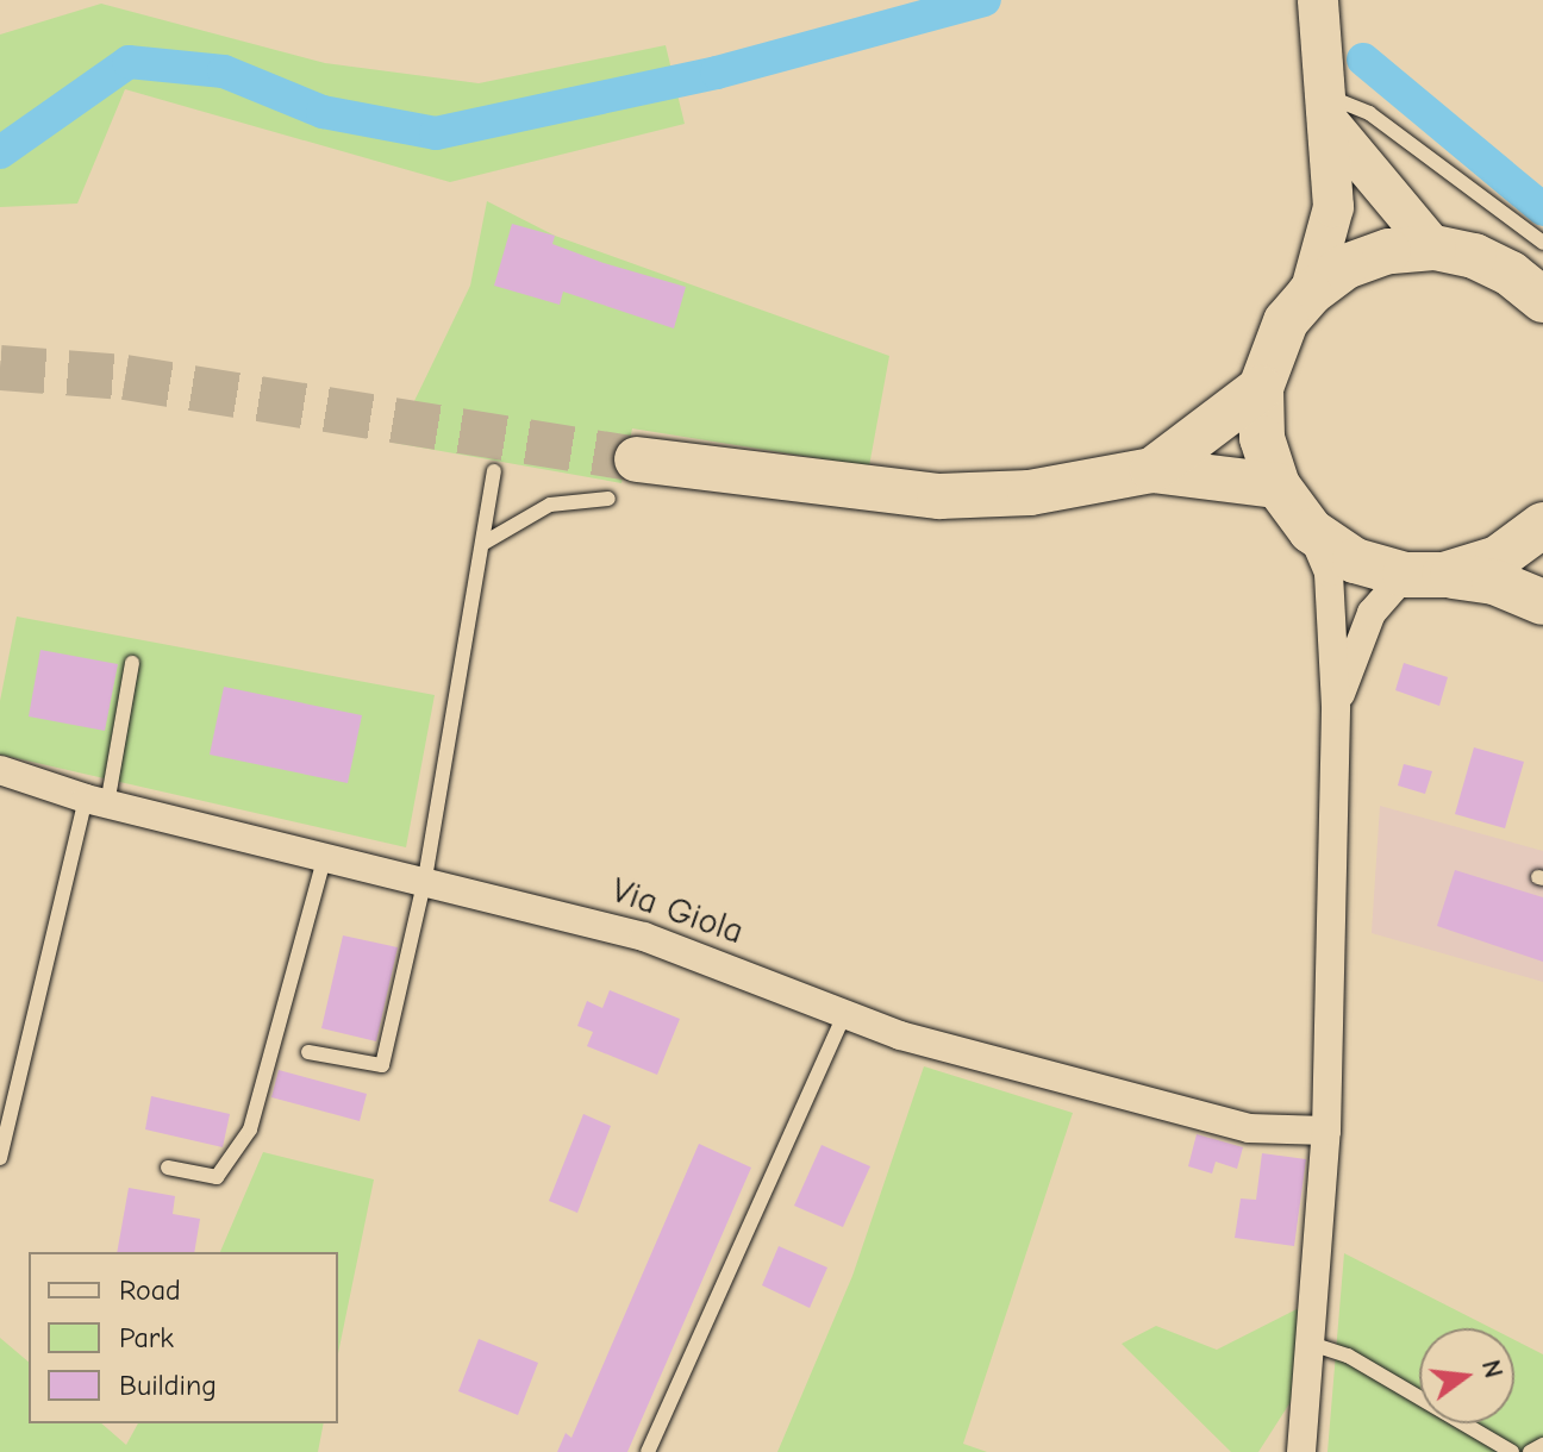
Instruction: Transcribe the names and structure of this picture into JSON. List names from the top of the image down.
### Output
{
  "streets": {
    "street": ["Via Giola"]
  },
  "legend": ["Road", "Park", "Building"],
  "north": "right"
}
